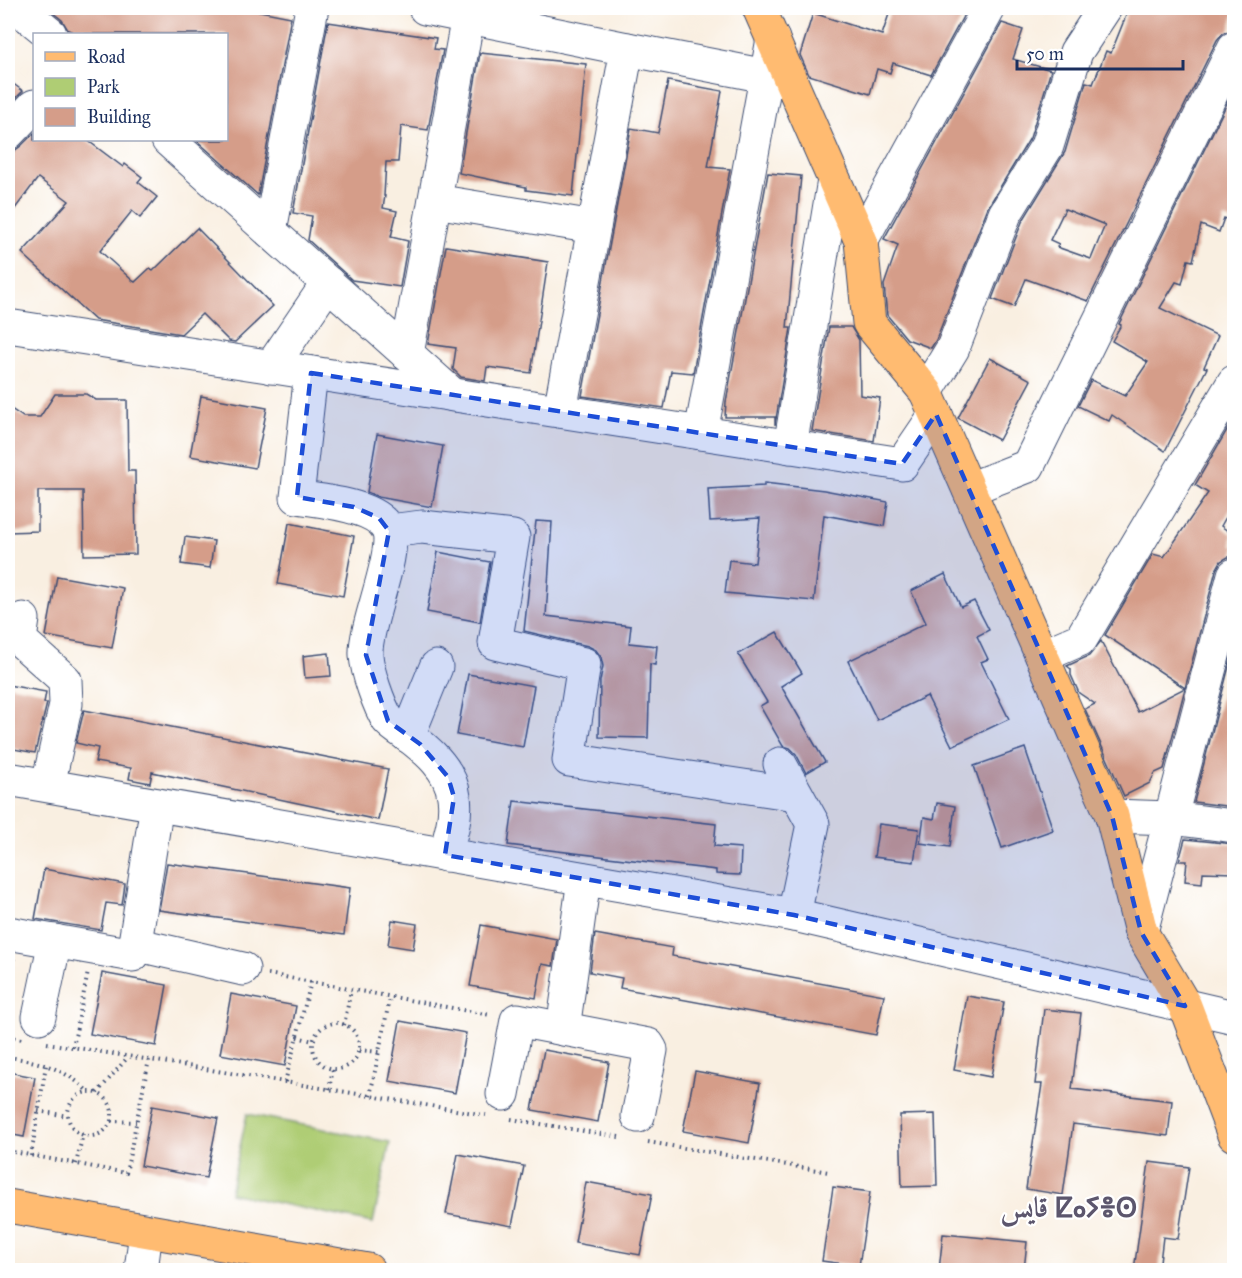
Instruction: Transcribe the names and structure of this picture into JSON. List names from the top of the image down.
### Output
{
  "districts": ["قايس ⵇⴰⵢⴻⵙ"],
  "legend": ["Road", "Park", "Building"],
  "scale_bar": "50 m"
}
